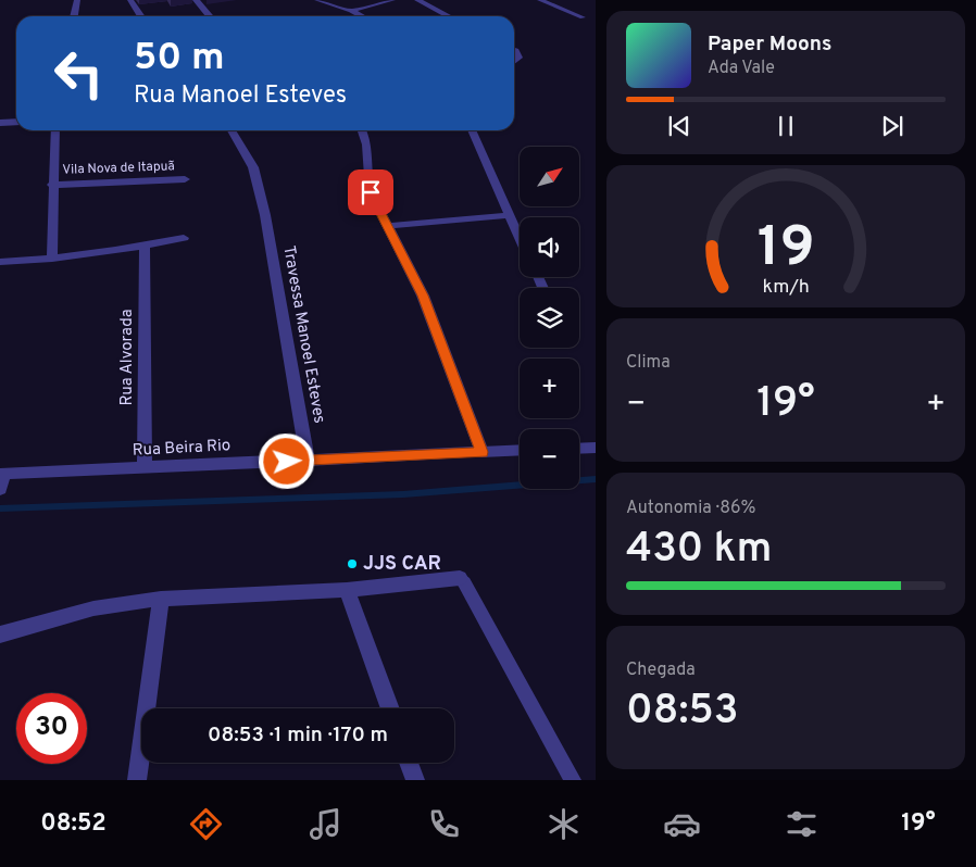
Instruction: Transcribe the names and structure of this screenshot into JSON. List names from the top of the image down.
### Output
{
  "streets": {
    "street": [
      "Vila Nova de Itapuã",
      "Travessa Manoel Esteves",
      "Rua Alvorada",
      "Rua Beira Rio"
    ]
  },
  "crossings": [
    ["Travessa Manoel Esteves", "Rua Beira Rio"],
    ["Rua Alvorada", "Rua Beira Rio"]
  ],
  "places": ["JJS CAR"],
  "north": "top right",
  "page": {
    "turn": ["50 m", "Rua Manoel Esteves"],
    "song": ["Paper Moons", "Ada Vale"],
    "map_buttons": ["+", "−"],
    "tile": [
      "Clima",
      ["Autonomia · 86%", "430 km"],
      ["Chegada", "08:53"]
    ],
    "heat": ["−", "19°", "+"],
    "limit": "30",
    "trip": "08:53 · 1 min · 170 m",
    "tabs": ["08:52", "19°"],
    "gauge": ["19", "km/h"]
  }
}
